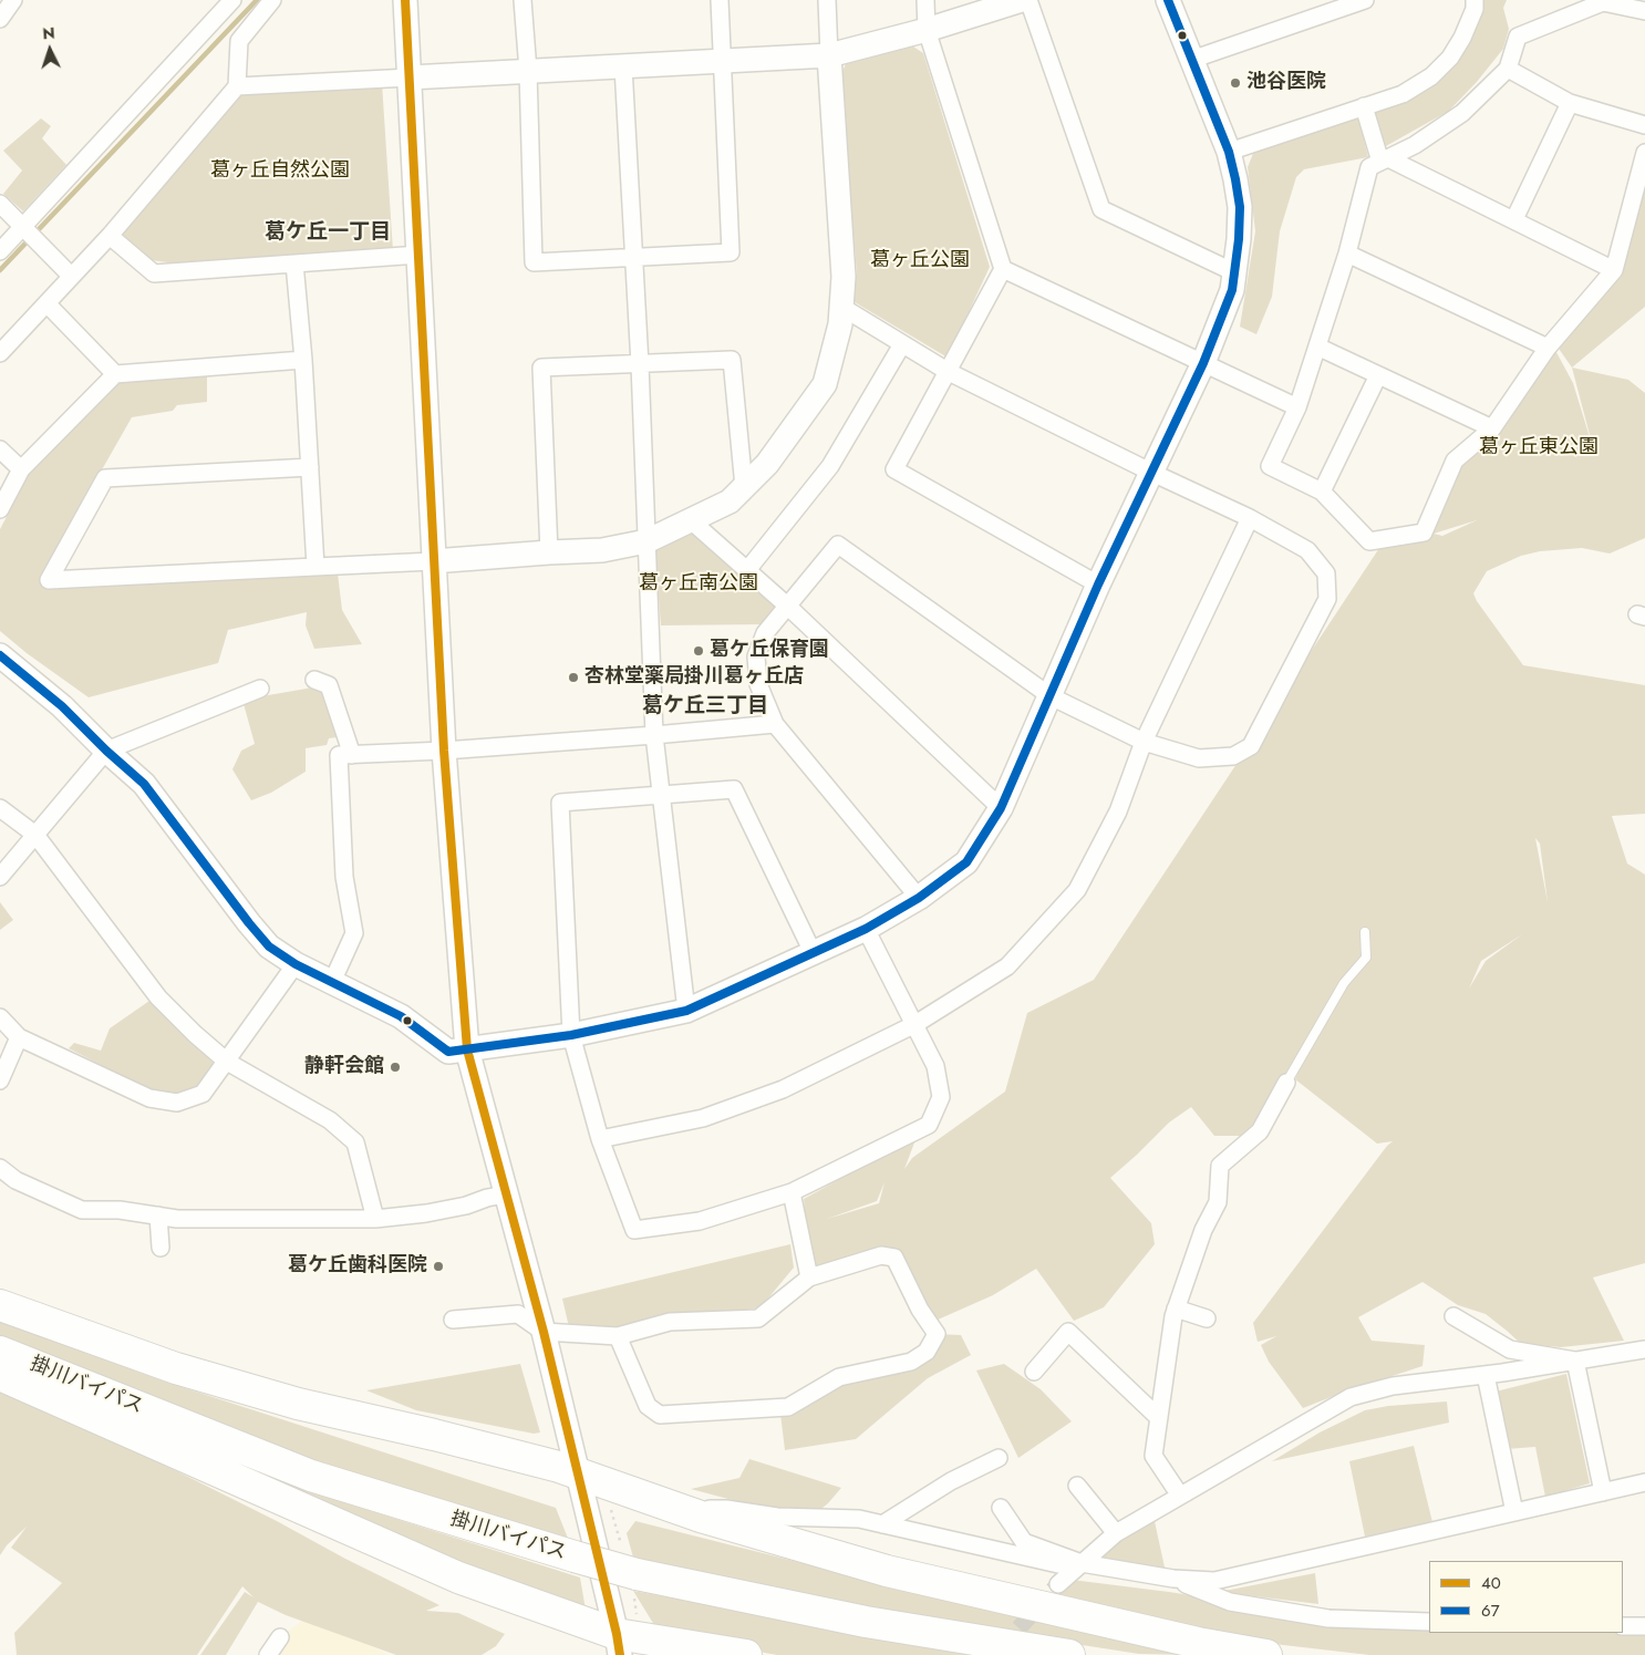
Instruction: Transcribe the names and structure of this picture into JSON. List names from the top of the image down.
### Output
{
  "streets": {
    "highway": ["掛川バイパス"]
  },
  "districts": ["葛ケ丘一丁目", "葛ケ丘三丁目"],
  "parks": [
    "葛ヶ丘自然公園",
    "葛ヶ丘公園",
    "葛ヶ丘東公園",
    "葛ヶ丘南公園"
  ],
  "places": [
    "池谷医院",
    "葛ケ丘保育園",
    "杏林堂薬局掛川葛ヶ丘店",
    "静軒会館",
    "葛ケ丘歯科医院"
  ],
  "lines": ["transit line 40", "transit line 67"],
  "legend": ["40", "67"],
  "north": "top"
}
